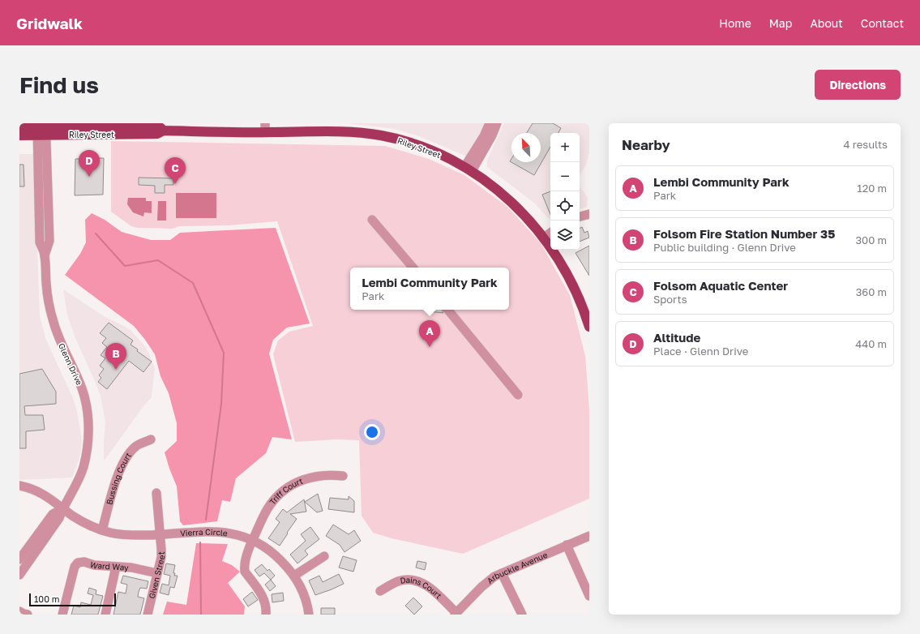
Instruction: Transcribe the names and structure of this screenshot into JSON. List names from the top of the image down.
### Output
{
  "streets": {
    "main road": ["Riley Street"],
    "street": [
      "Glenn Drive",
      "Bussing Court",
      "Triff Court",
      "Vierra Circle",
      "Ward Way",
      "Arbuckle Avenue",
      "Given Street",
      "Dains Court"
    ]
  },
  "crossings": [
    ["Riley Street", "Glenn Drive"],
    ["Glenn Drive", "Vierra Circle"],
    ["Bussing Court", "Vierra Circle"],
    ["Triff Court", "Vierra Circle"],
    ["Vierra Circle", "Given Street"],
    ["Ward Way", "Given Street"],
    ["Arbuckle Avenue", "Dains Court"]
  ],
  "scale_bar": "100 m",
  "north": "top left",
  "page": {
    "header": "Gridwalk",
    "nav": [
      "Home",
      "Map",
      "About",
      "Contact"
    ],
    "buttons": "Directions",
    "title": "Find us",
    "heading": ["Nearby", "4 results"],
    "map_buttons": ["+", "−"],
    "pins": [
      "D",
      "C",
      "A",
      "B"
    ],
    "list": [
      {
        "mark": "A",
        "name": "Lembi Community Park",
        "note": "Park",
        "value": "120 m"
      },
      {
        "mark": "B",
        "name": "Folsom Fire Station Number 35",
        "note": "Public building · Glenn Drive",
        "value": "300 m"
      },
      {
        "mark": "C",
        "name": "Folsom Aquatic Center",
        "note": "Sports",
        "value": "360 m"
      },
      {
        "mark": "D",
        "name": "Altitude",
        "note": "Place · Glenn Drive",
        "value": "440 m"
      }
    ],
    "popup": ["Lembi Community Park", "Park"],
    "scale": "100 m"
  }
}
